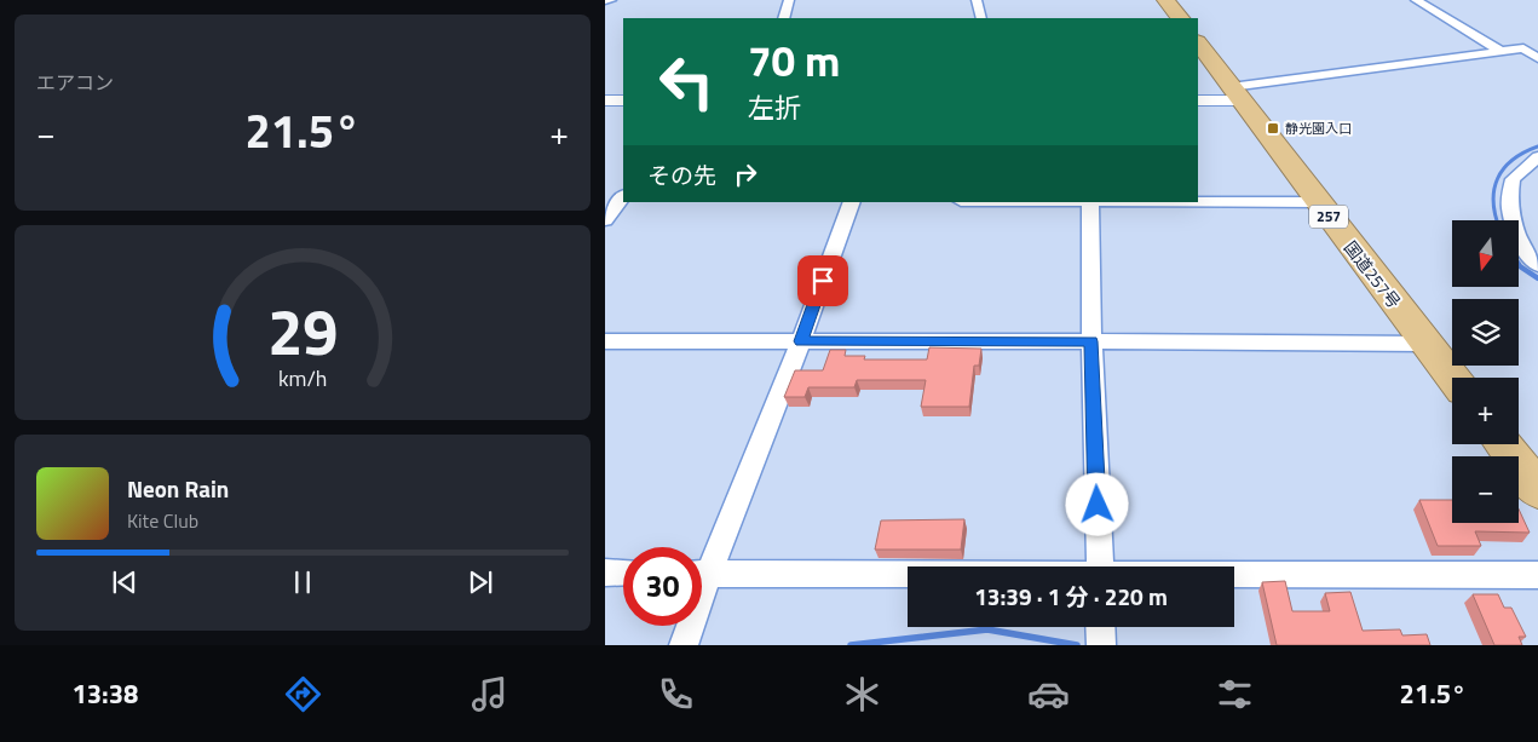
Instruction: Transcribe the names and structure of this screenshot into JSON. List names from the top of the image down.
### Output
{
  "streets": {
    "highway": ["257", "国道257号"]
  },
  "places": {
    "transit": ["静光園入口"]
  },
  "north": "bottom",
  "page": {
    "tile": "エアコン",
    "turn": ["70 m", "左折"],
    "heat": ["−", "21.5°", "+"],
    "then": "その先",
    "map_buttons": ["+", "−"],
    "song": ["Neon Rain", "Kite Club"],
    "limit": "30",
    "trip": "13:39 · 1 分 · 220 m",
    "tabs": ["13:38", "21.5°"],
    "gauge": ["29", "km/h"]
  }
}
